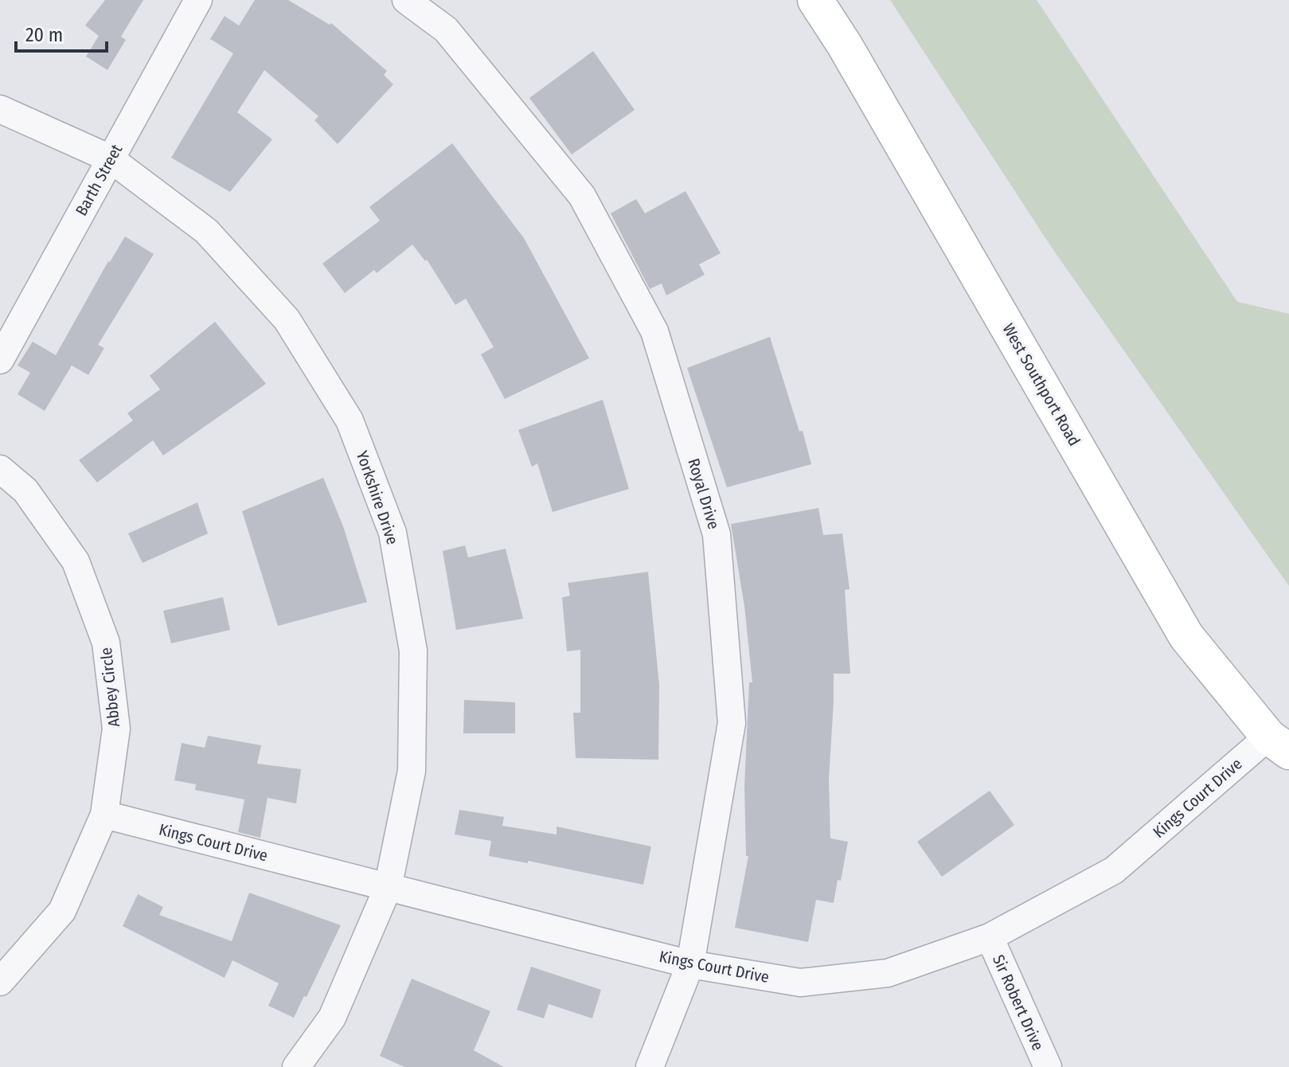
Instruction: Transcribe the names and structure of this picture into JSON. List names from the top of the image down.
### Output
{
  "streets": {
    "main road": ["West Southport Road"],
    "street": [
      "Barth Street",
      "Royal Drive",
      "Yorkshire Drive",
      "Abbey Circle",
      "Kings Court Drive",
      "Sir Robert Drive"
    ]
  },
  "crossings": [
    ["Barth Street", "Yorkshire Drive"],
    ["West Southport Road", "Kings Court Drive"],
    ["Royal Drive", "Kings Court Drive"],
    ["Yorkshire Drive", "Kings Court Drive"],
    ["Abbey Circle", "Kings Court Drive"],
    ["Kings Court Drive", "Sir Robert Drive"]
  ],
  "scale_bar": "20 m"
}
